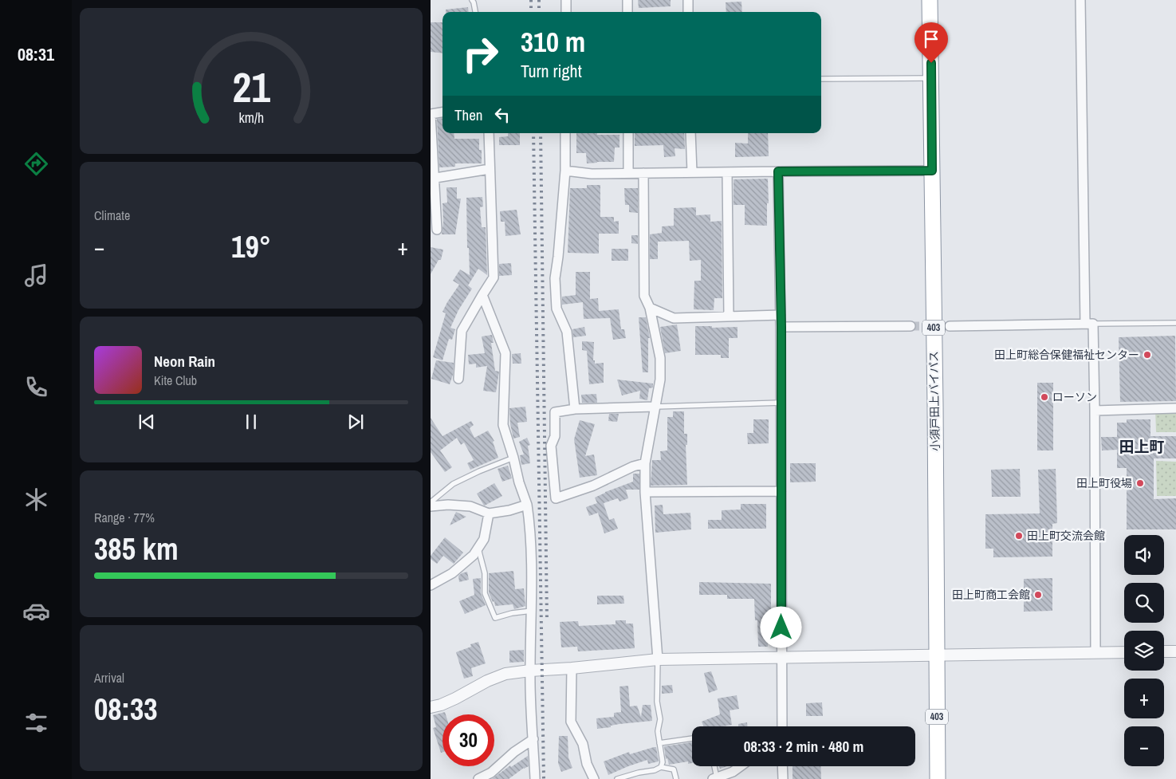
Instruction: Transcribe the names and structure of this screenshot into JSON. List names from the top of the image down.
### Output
{
  "streets": {
    "highway": ["403", "小須戸田上バイパス"]
  },
  "districts": ["田上町"],
  "places": [
    "田上町総合保健福祉センター",
    "ローソン",
    "田上町役場",
    "田上町交流会館",
    "田上町商工会館"
  ],
  "page": {
    "tabs": "08:31",
    "turn": ["310 m", "Turn right"],
    "then": "Then",
    "tile": [
      "Climate",
      ["Range · 77%", "385 km"],
      ["Arrival", "08:33"]
    ],
    "heat": ["−", "19°", "+"],
    "song": ["Neon Rain", "Kite Club"],
    "map_buttons": ["+", "−"],
    "limit": "30",
    "trip": "08:33 · 2 min · 480 m",
    "gauge": ["21", "km/h"]
  }
}
